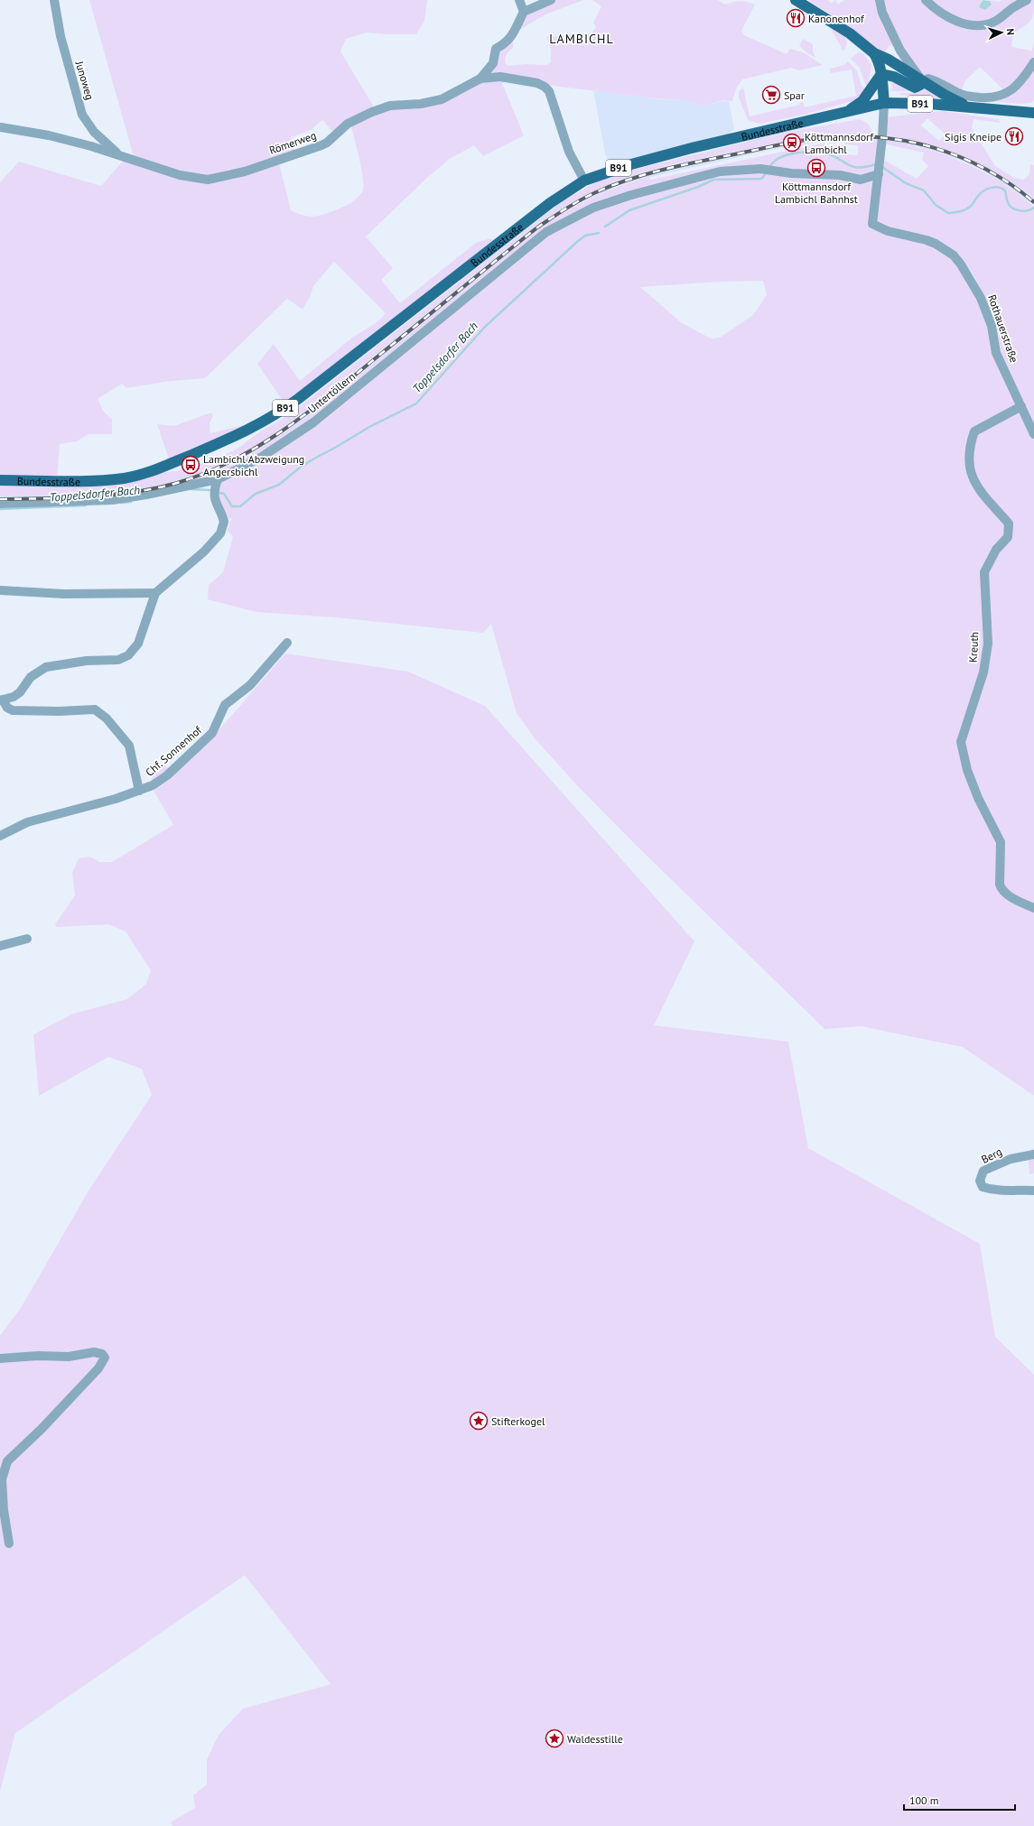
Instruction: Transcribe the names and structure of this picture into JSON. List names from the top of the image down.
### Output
{
  "streets": {
    "main road": ["B91", "Bundesstraße"],
    "street": [
      "Junoweg",
      "Römerweg",
      "Rothauerstraße",
      "Untertöllern",
      "Kreuth",
      "Chf. Sonnenhof",
      "Berg"
    ]
  },
  "crossings": [
    ["Junoweg", "Römerweg"],
    ["Bundesstraße", "Römerweg"],
    ["Rothauerstraße", "Untertöllern"],
    ["Rothauerstraße", "Kreuth"]
  ],
  "districts": ["LAMBICHL"],
  "water": ["Toppelsdorfer Bach"],
  "places": {
    "restaurant": ["Kanonenhof", "Sigis Kneipe"],
    "supermarket": ["Spar"],
    "station": ["Köttmannsdorf Lambichl"],
    "bus stop": ["Köttmannsdorf Lambichl Bahnhst", "Lambichl Abzweigung Angersbichl"],
    "place": ["Stifterkogel", "Waldesstille"]
  },
  "scale_bar": "100 m",
  "north": "right"
}
